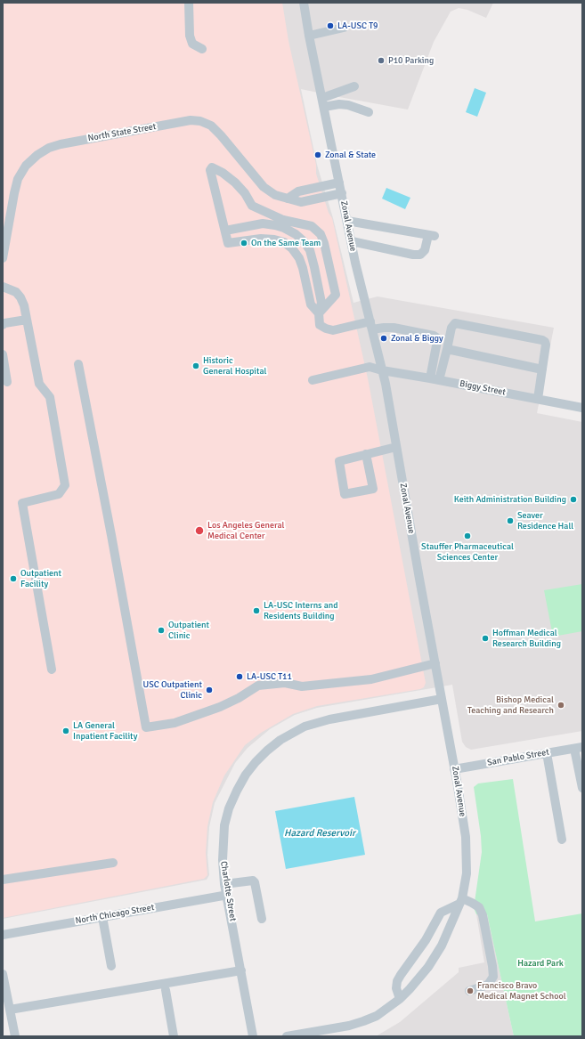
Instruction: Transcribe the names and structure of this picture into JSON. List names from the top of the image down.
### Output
{
  "streets": {
    "street": [
      "North State Street",
      "Zonal Avenue",
      "Biggy Street",
      "San Pablo Street",
      "Charlotte Street",
      "North Chicago Street"
    ]
  },
  "crossings": [
    ["North State Street", "Zonal Avenue"],
    ["Zonal Avenue", "Biggy Street"],
    ["Zonal Avenue", "San Pablo Street"],
    ["Zonal Avenue", "Charlotte Street"],
    ["Charlotte Street", "North Chicago Street"]
  ],
  "water": ["Hazard Reservoir"],
  "parks": ["Hazard Park"],
  "places": [
    "LA-USC T9",
    "P10 Parking",
    "Zonal & State",
    "On the Same Team",
    "Zonal & Biggy",
    "Historic General Hospital",
    "Keith Administration Building",
    "Seaver Residence Hall",
    "Los Angeles General Medical Center",
    "Stauffer Pharmaceutical Sciences Center",
    "Outpatient Facility",
    "LA-USC Interns and Residents Building",
    "Outpatient Clinic",
    "Hoffman Medical Research Building",
    "LA-USC T11",
    "USC Outpatient Clinic",
    "Bishop Medical Teaching and Research",
    "LA General Inpatient Facility",
    "Francisco Bravo Medical Magnet School"
  ]
}
